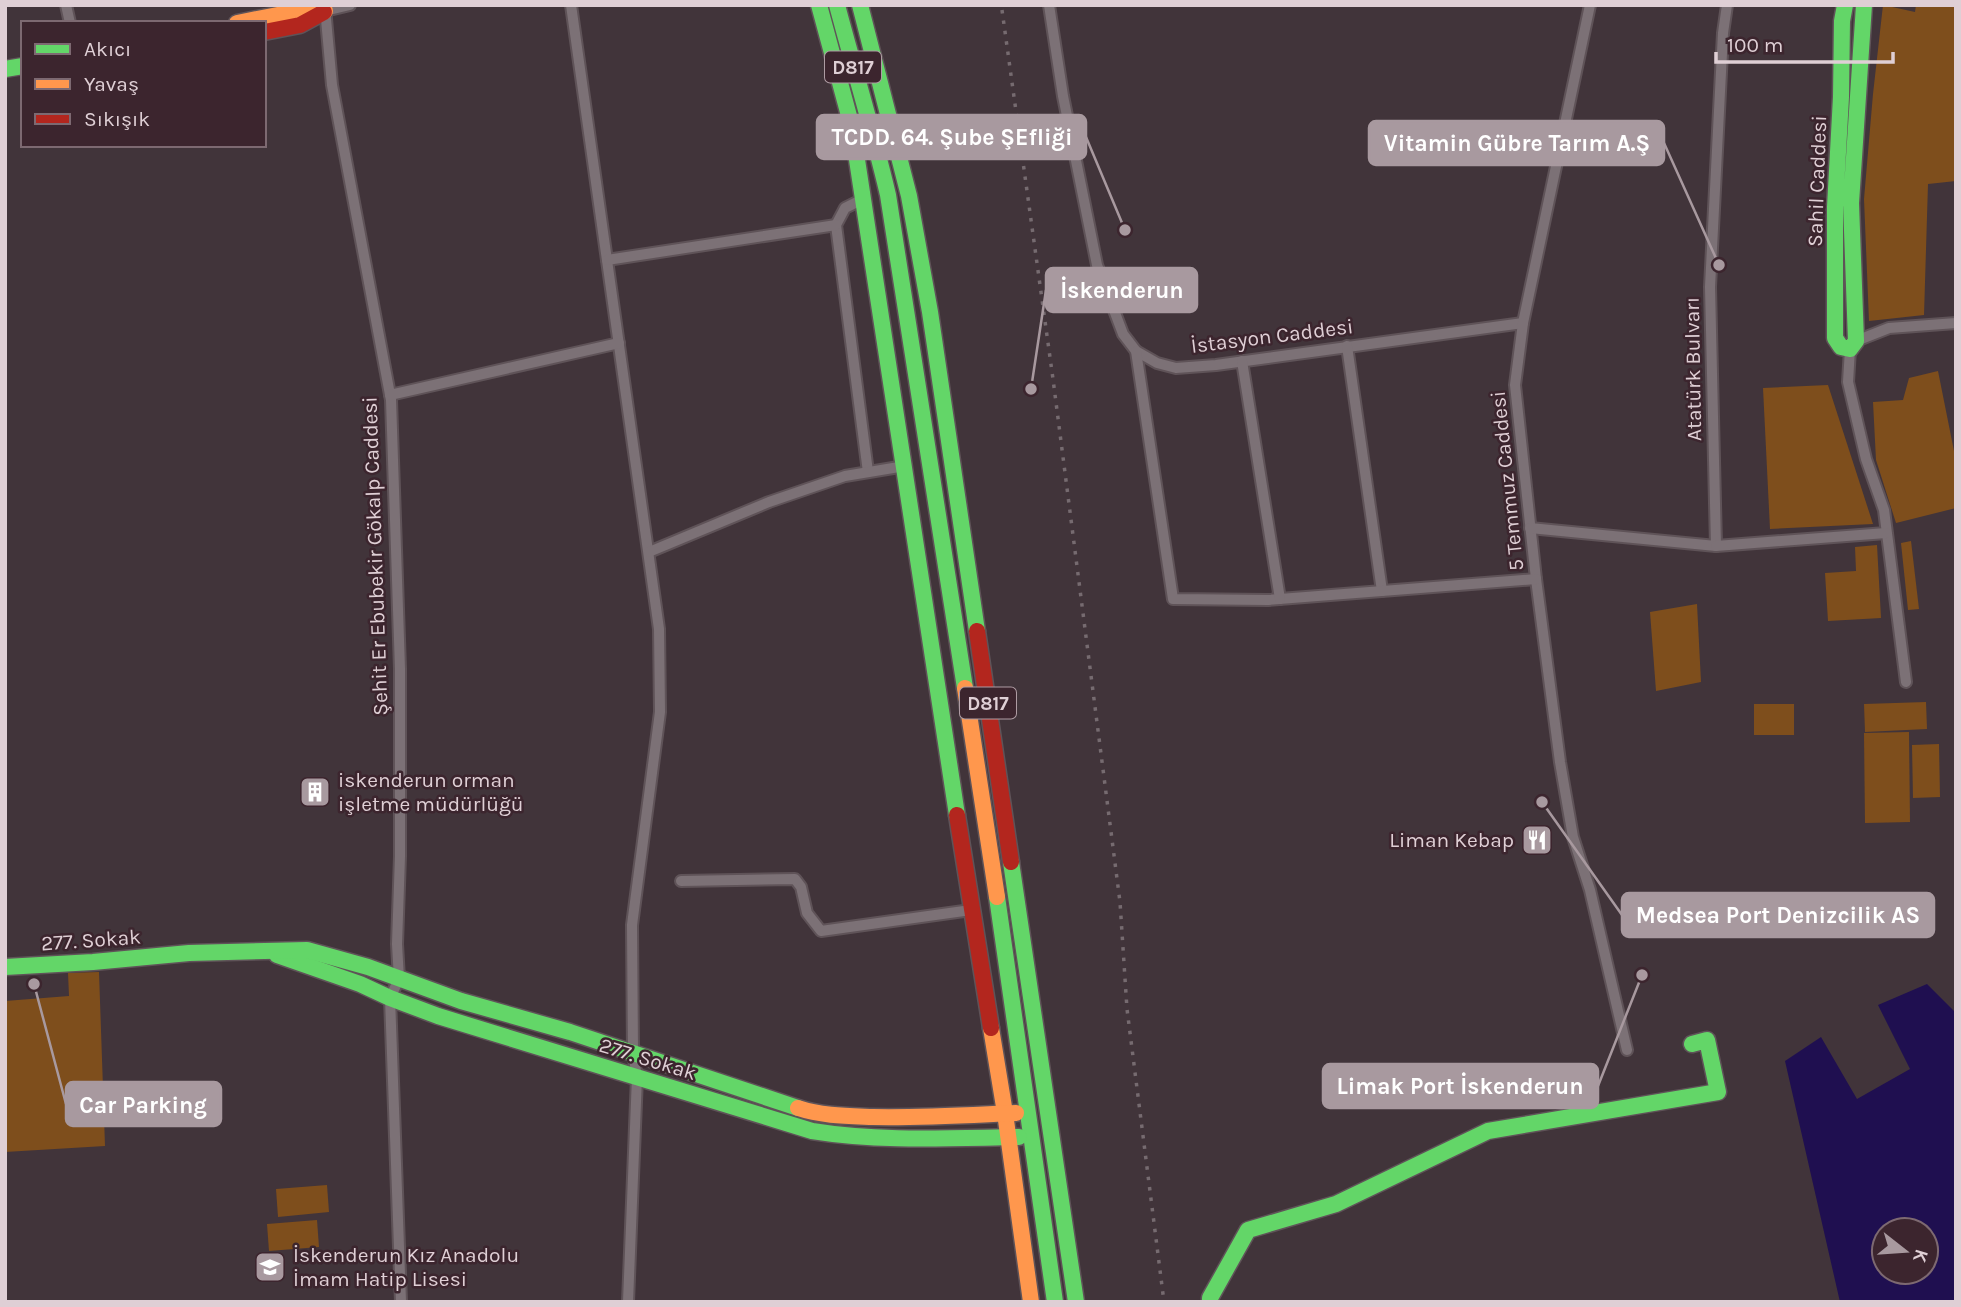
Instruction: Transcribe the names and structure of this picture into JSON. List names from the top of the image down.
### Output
{
  "streets": {
    "main road": ["D817", "Sahil Caddesi", "277. Sokak"],
    "street": [
      "İstasyon Caddesi",
      "Atatürk Bulvarı",
      "5 Temmuz Caddesi",
      "Şehit Er Ebubekir Gökalp Caddesi"
    ]
  },
  "crossings": [
    ["D817", "277. Sokak"],
    ["İstasyon Caddesi", "5 Temmuz Caddesi"],
    ["Şehit Er Ebubekir Gökalp Caddesi", "277. Sokak"]
  ],
  "places": {
    "other": [
      "TCDD. 64. Şube ŞEfliği",
      "Vitamin Gübre Tarım A.Ş",
      "İskenderun",
      "Medsea Port Denizcilik AS",
      "Limak Port İskenderun",
      "Car Parking"
    ],
    "building": ["iskenderun orman işletme müdürlüğü"],
    "restaurant": ["Liman Kebap"],
    "school or university": ["İskenderun Kız Anadolu İmam Hatip Lisesi"]
  },
  "legend": ["Akıcı", "Yavaş", "Sıkışık"],
  "scale_bar": "100 m",
  "north": "right"
}
